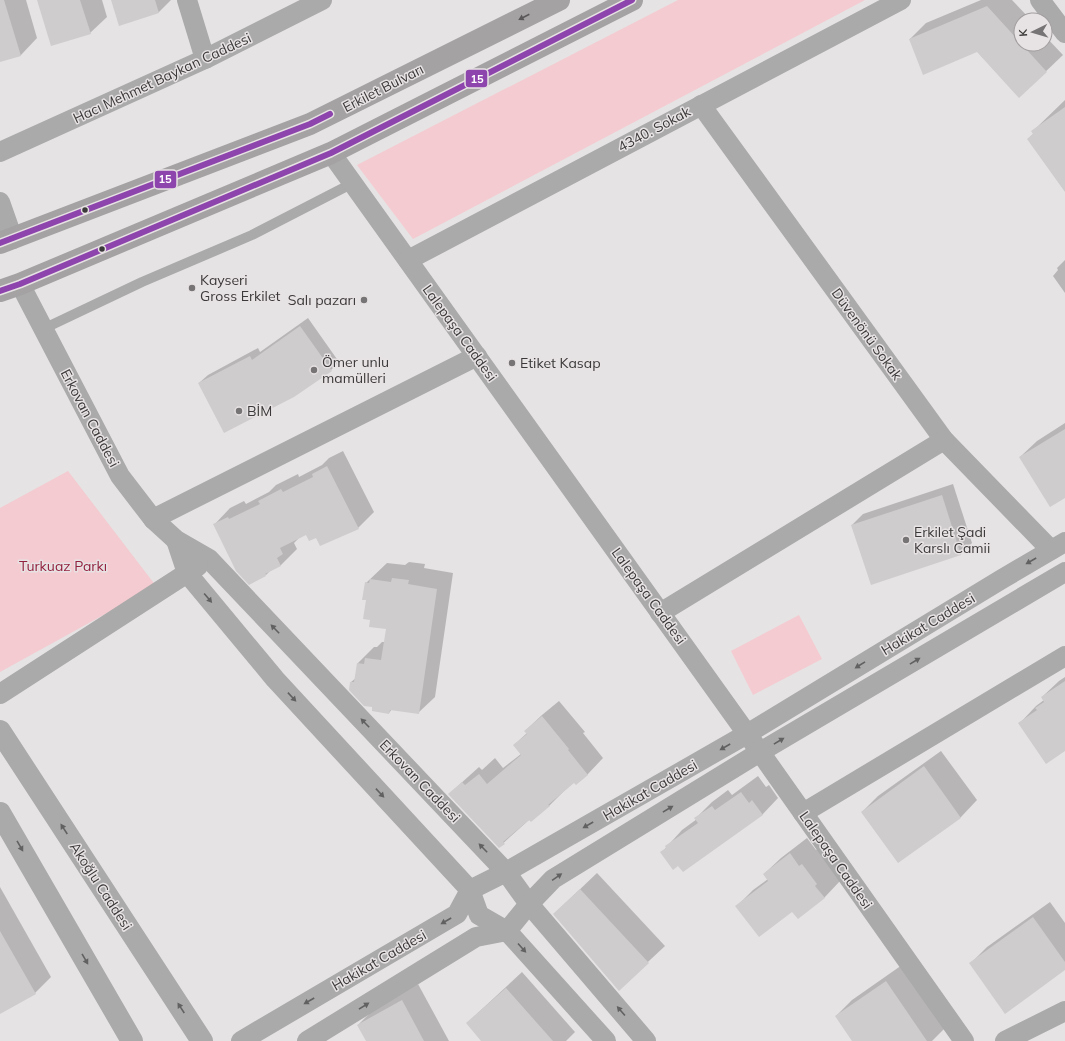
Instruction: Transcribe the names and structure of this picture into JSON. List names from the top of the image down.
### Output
{
  "streets": {
    "main road": ["Erkilet Bulvarı"],
    "street": [
      "Hacı Mehmet Baykan Caddesi",
      "4340. Sokak",
      "Lalepaşa Caddesi",
      "Düvenönü Sokak",
      "Erkovan Caddesi",
      "Hakikat Caddesi",
      "Akoğlu Caddesi"
    ]
  },
  "crossings": [
    ["4340. Sokak", "Lalepaşa Caddesi"],
    ["4340. Sokak", "Düvenönü Sokak"],
    ["Lalepaşa Caddesi", "Hakikat Caddesi"],
    ["Düvenönü Sokak", "Hakikat Caddesi"],
    ["Erkovan Caddesi", "Hakikat Caddesi"]
  ],
  "parks": ["Turkuaz Parkı"],
  "places": [
    "Kayseri Gross Erkilet",
    "Salı pazarı",
    "Etiket Kasap",
    "Ömer unlu mamülleri",
    "BİM",
    "Erkilet Şadi Karslı Camii"
  ],
  "lines": ["transit line 15"],
  "north": "left"
}
